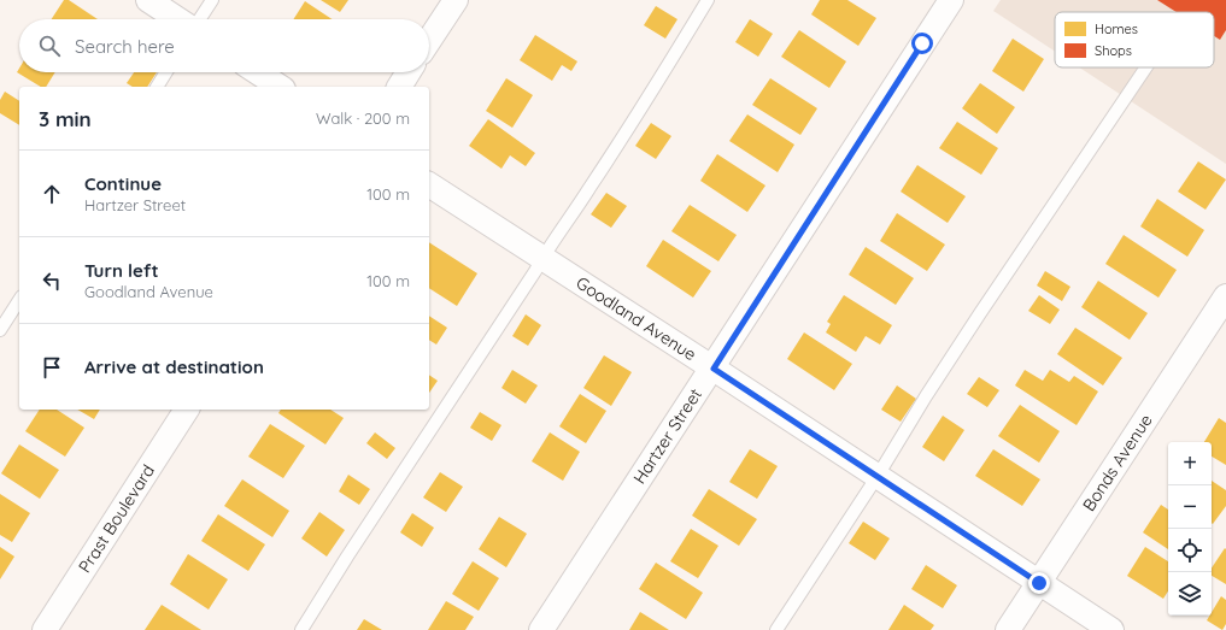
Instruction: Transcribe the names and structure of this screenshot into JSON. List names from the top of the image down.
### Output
{
  "streets": {
    "street": [
      "Goodland Avenue",
      "Hartzer Street",
      "Bonds Avenue",
      "Prast Boulevard"
    ]
  },
  "crossings": [
    ["Goodland Avenue", "Hartzer Street"],
    ["Goodland Avenue", "Bonds Avenue"]
  ],
  "legend": ["Homes", "Shops"],
  "page": {
    "search": "Search here",
    "heading": ["3 min", "Walk · 200 m"],
    "list": [
      ["Continue", "Hartzer Street", "100 m"],
      ["Turn left", "Goodland Avenue", "100 m"],
      "Arrive at destination"
    ],
    "map_buttons": ["+", "−"]
  }
}
